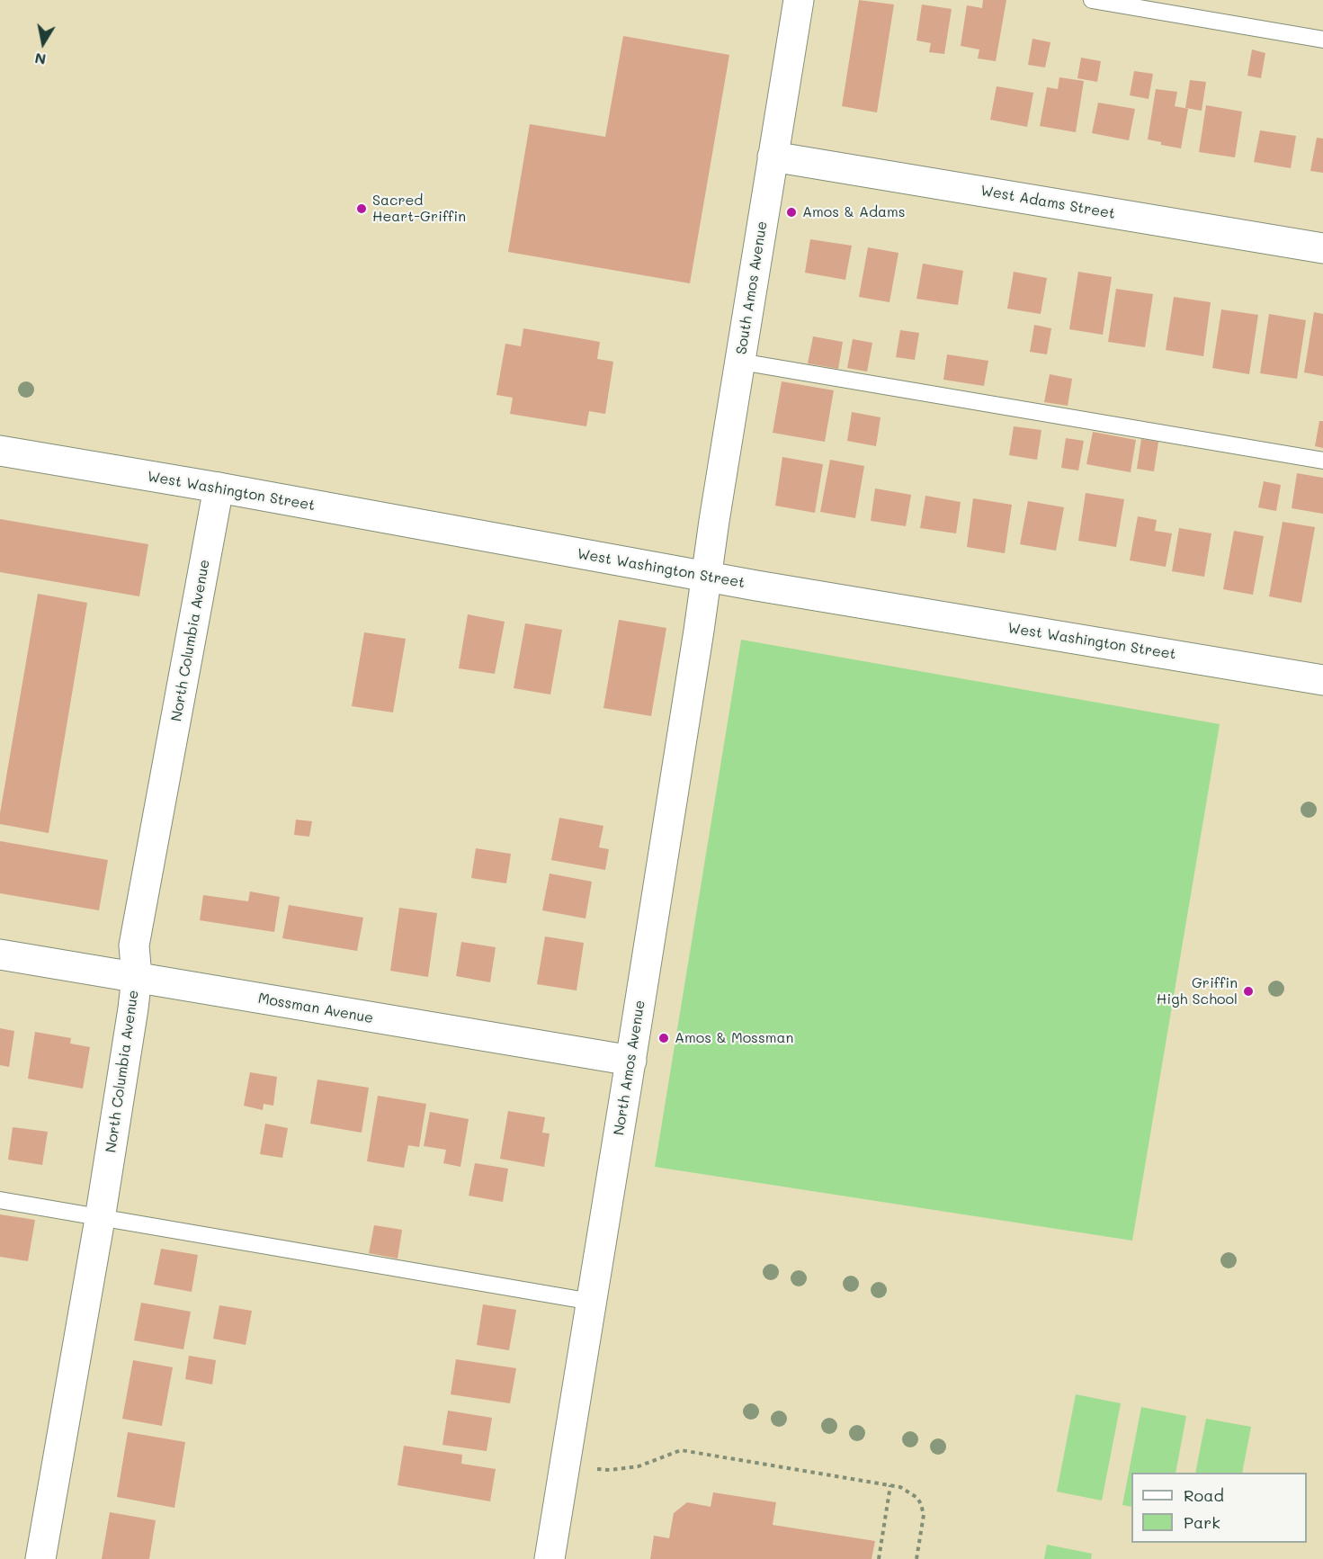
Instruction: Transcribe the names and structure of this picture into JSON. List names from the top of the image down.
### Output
{
  "streets": {
    "street": [
      "West Adams Street",
      "South Amos Avenue",
      "West Washington Street",
      "North Columbia Avenue",
      "Mossman Avenue",
      "North Amos Avenue"
    ]
  },
  "crossings": [
    ["West Adams Street", "South Amos Avenue"],
    ["South Amos Avenue", "West Washington Street"],
    ["South Amos Avenue", "North Amos Avenue"],
    ["West Washington Street", "North Columbia Avenue"],
    ["West Washington Street", "North Amos Avenue"],
    ["North Columbia Avenue", "Mossman Avenue"],
    ["Mossman Avenue", "North Amos Avenue"]
  ],
  "places": [
    "Sacred Heart-Griffin",
    "Amos & Adams",
    "Griffin High School",
    "Amos & Mossman"
  ],
  "legend": ["Road", "Park"],
  "north": "bottom"
}
